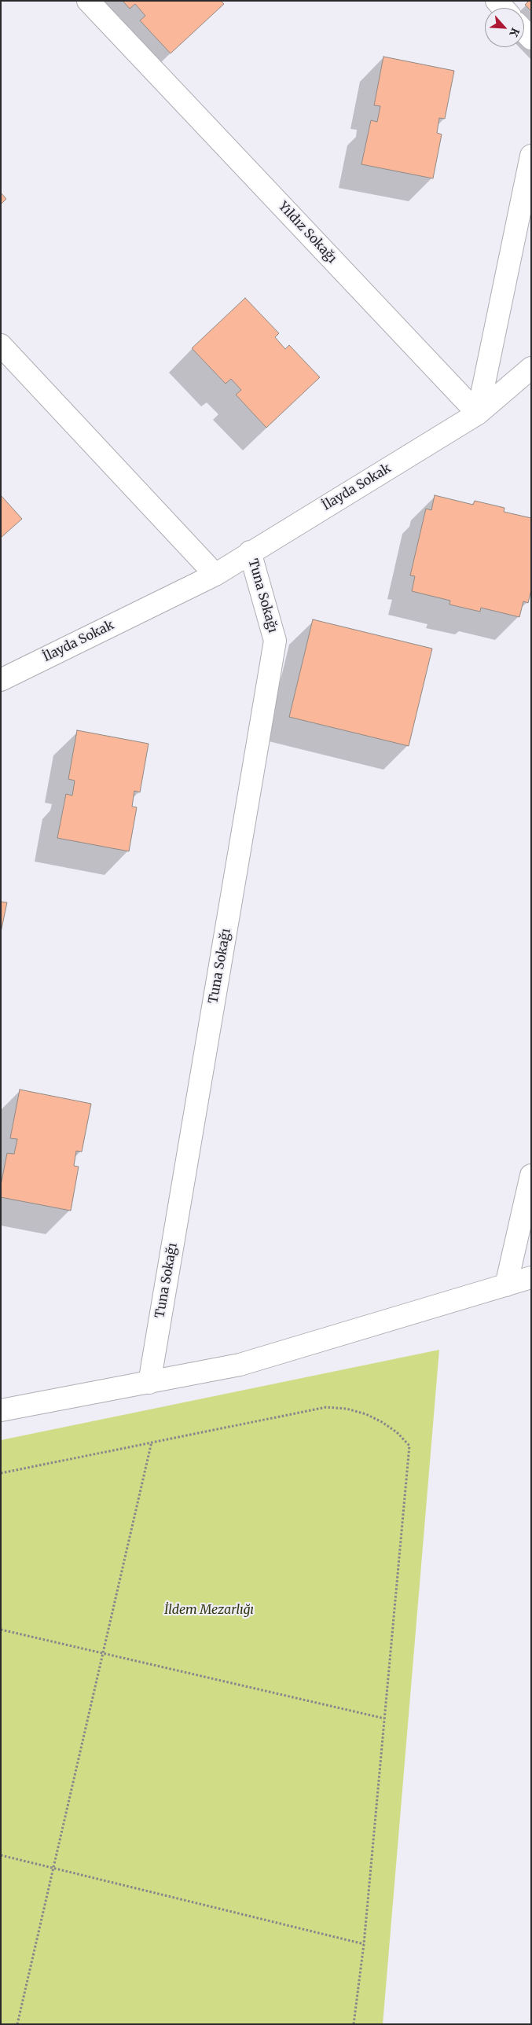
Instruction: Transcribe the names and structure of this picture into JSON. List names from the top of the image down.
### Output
{
  "streets": {
    "street": ["Yıldız Sokağı", "İlayda Sokak", "Tuna Sokağı"]
  },
  "crossings": [
    ["Yıldız Sokağı", "İlayda Sokak"],
    ["İlayda Sokak", "Tuna Sokağı"]
  ],
  "parks": ["İldem Mezarlığı"],
  "north": "bottom right"
}
